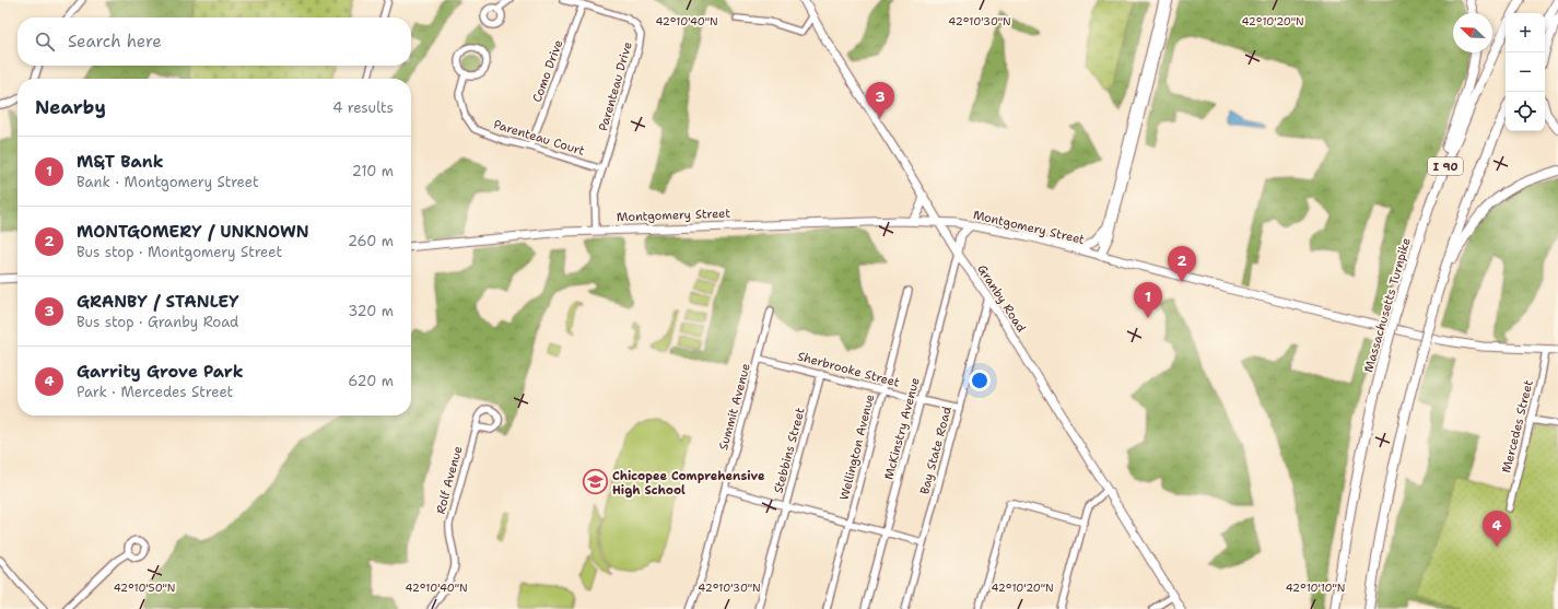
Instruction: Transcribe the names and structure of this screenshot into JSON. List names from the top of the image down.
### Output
{
  "streets": {
    "highway": ["I 90", "Massachusetts Turnpike"],
    "main road": ["Montgomery Street", "Granby Road"],
    "street": [
      "Como Drive",
      "Parenteau Drive",
      "Parenteau Court",
      "Sherbrooke Street",
      "Summit Avenue",
      "Mercedes Street",
      "McKinstry Avenue",
      "Wellington Avenue",
      "Stebbins Street",
      "Bay State Road",
      "Rolf Avenue"
    ]
  },
  "crossings": [
    ["Como Drive", "Parenteau Drive"],
    ["Como Drive", "Parenteau Court"],
    ["Parenteau Drive", "Parenteau Court"],
    ["Parenteau Drive", "Montgomery Street"],
    ["Montgomery Street", "Granby Road"],
    ["Montgomery Street", "Mercedes Street"],
    ["Granby Road", "McKinstry Avenue"],
    ["Granby Road", "Bay State Road"],
    ["Sherbrooke Street", "Summit Avenue"],
    ["Sherbrooke Street", "McKinstry Avenue"],
    ["Sherbrooke Street", "Wellington Avenue"],
    ["Sherbrooke Street", "Stebbins Street"],
    ["Sherbrooke Street", "Bay State Road"]
  ],
  "places": {
    "school or university": ["Chicopee Comprehensive High School"]
  },
  "north": "top left",
  "page": {
    "map_buttons": ["+", "−"],
    "search": "Search here",
    "heading": ["Nearby", "4 results"],
    "pins": [
      "3",
      "2",
      "1",
      "4"
    ],
    "list": [
      {
        "mark": "1",
        "name": "M&T Bank",
        "note": "Bank · Montgomery Street",
        "value": "210 m"
      },
      {
        "mark": "2",
        "name": "MONTGOMERY / UNKNOWN",
        "note": "Bus stop · Montgomery Street",
        "value": "260 m"
      },
      {
        "mark": "3",
        "name": "GRANBY / STANLEY",
        "note": "Bus stop · Granby Road",
        "value": "320 m"
      },
      {
        "mark": "4",
        "name": "Garrity Grove Park",
        "note": "Park · Mercedes Street",
        "value": "620 m"
      }
    ]
  },
  "coordinates": [
    "42°10'40\"N",
    "42°10'30\"N",
    "42°10'20\"N",
    "42°10'50\"N",
    "42°10'10\"N"
  ]
}
